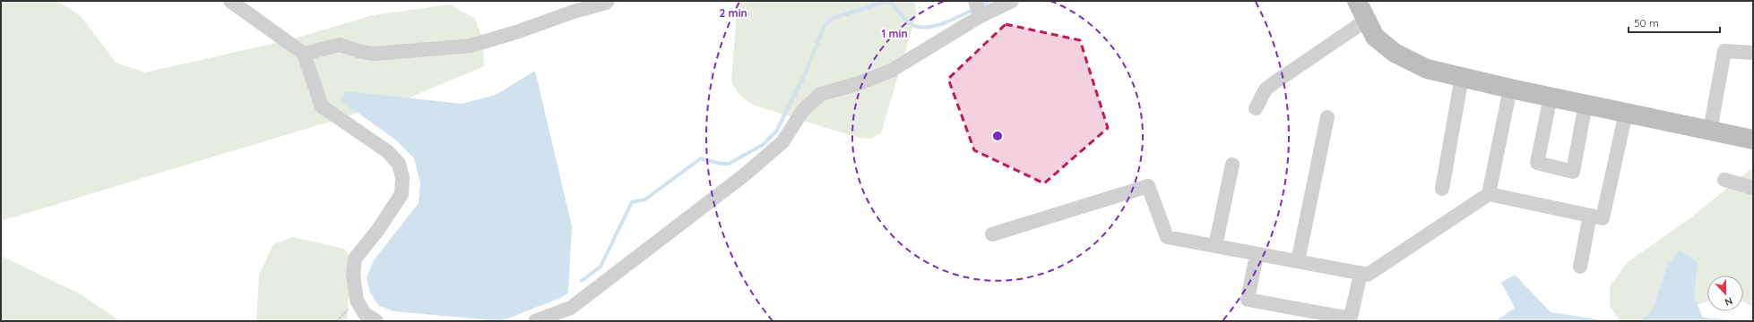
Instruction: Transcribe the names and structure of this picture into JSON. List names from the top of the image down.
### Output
{
  "scale_bar": "50 m",
  "north": "bottom",
  "rings": ["2 min", "1 min"]
}
